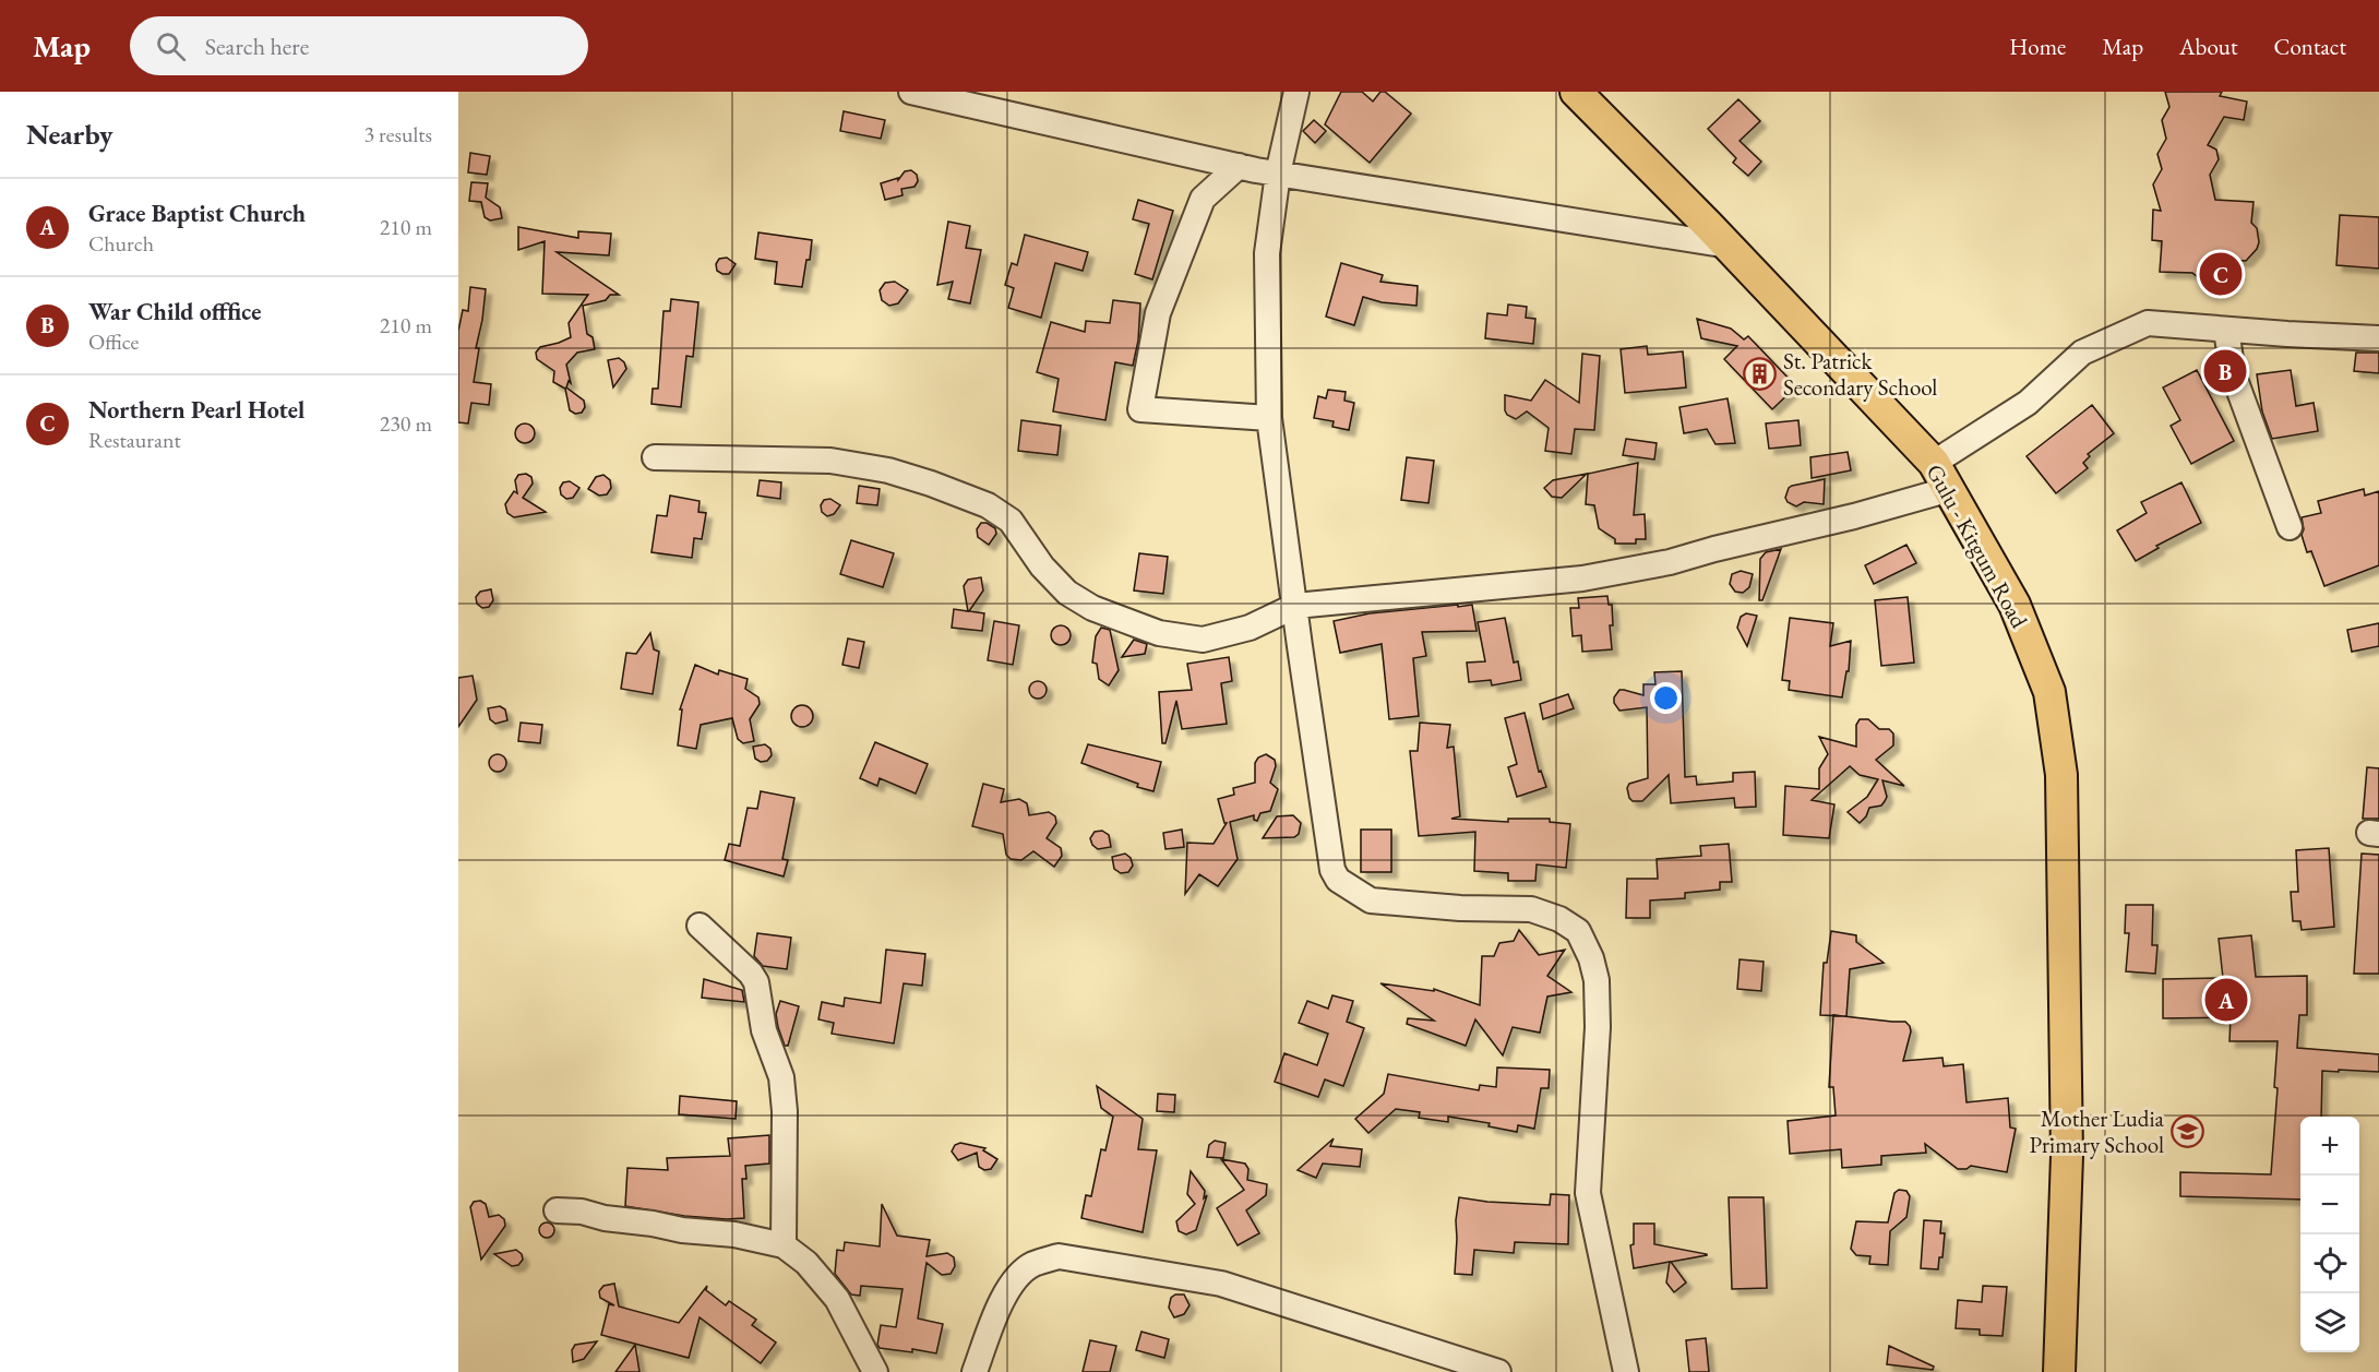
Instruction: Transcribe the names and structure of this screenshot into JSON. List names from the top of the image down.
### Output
{
  "streets": {
    "main road": ["Gulu - Kitgum Road"]
  },
  "places": {
    "building": ["St. Patrick Secondary School"],
    "school or university": ["Mother Ludia Primary School"]
  },
  "page": {
    "header": "Map",
    "search": "Search here",
    "nav": [
      "Home",
      "Map",
      "About",
      "Contact"
    ],
    "heading": ["Nearby", "3 results"],
    "list": [
      {
        "mark": "A",
        "name": "Grace Baptist Church",
        "note": "Church",
        "value": "210 m"
      },
      {
        "mark": "B",
        "name": "War Child offfice",
        "note": "Office",
        "value": "210 m"
      },
      {
        "mark": "C",
        "name": "Northern Pearl Hotel",
        "note": "Restaurant",
        "value": "230 m"
      }
    ],
    "pins": ["C", "B", "A"],
    "map_buttons": ["+", "−"]
  }
}
